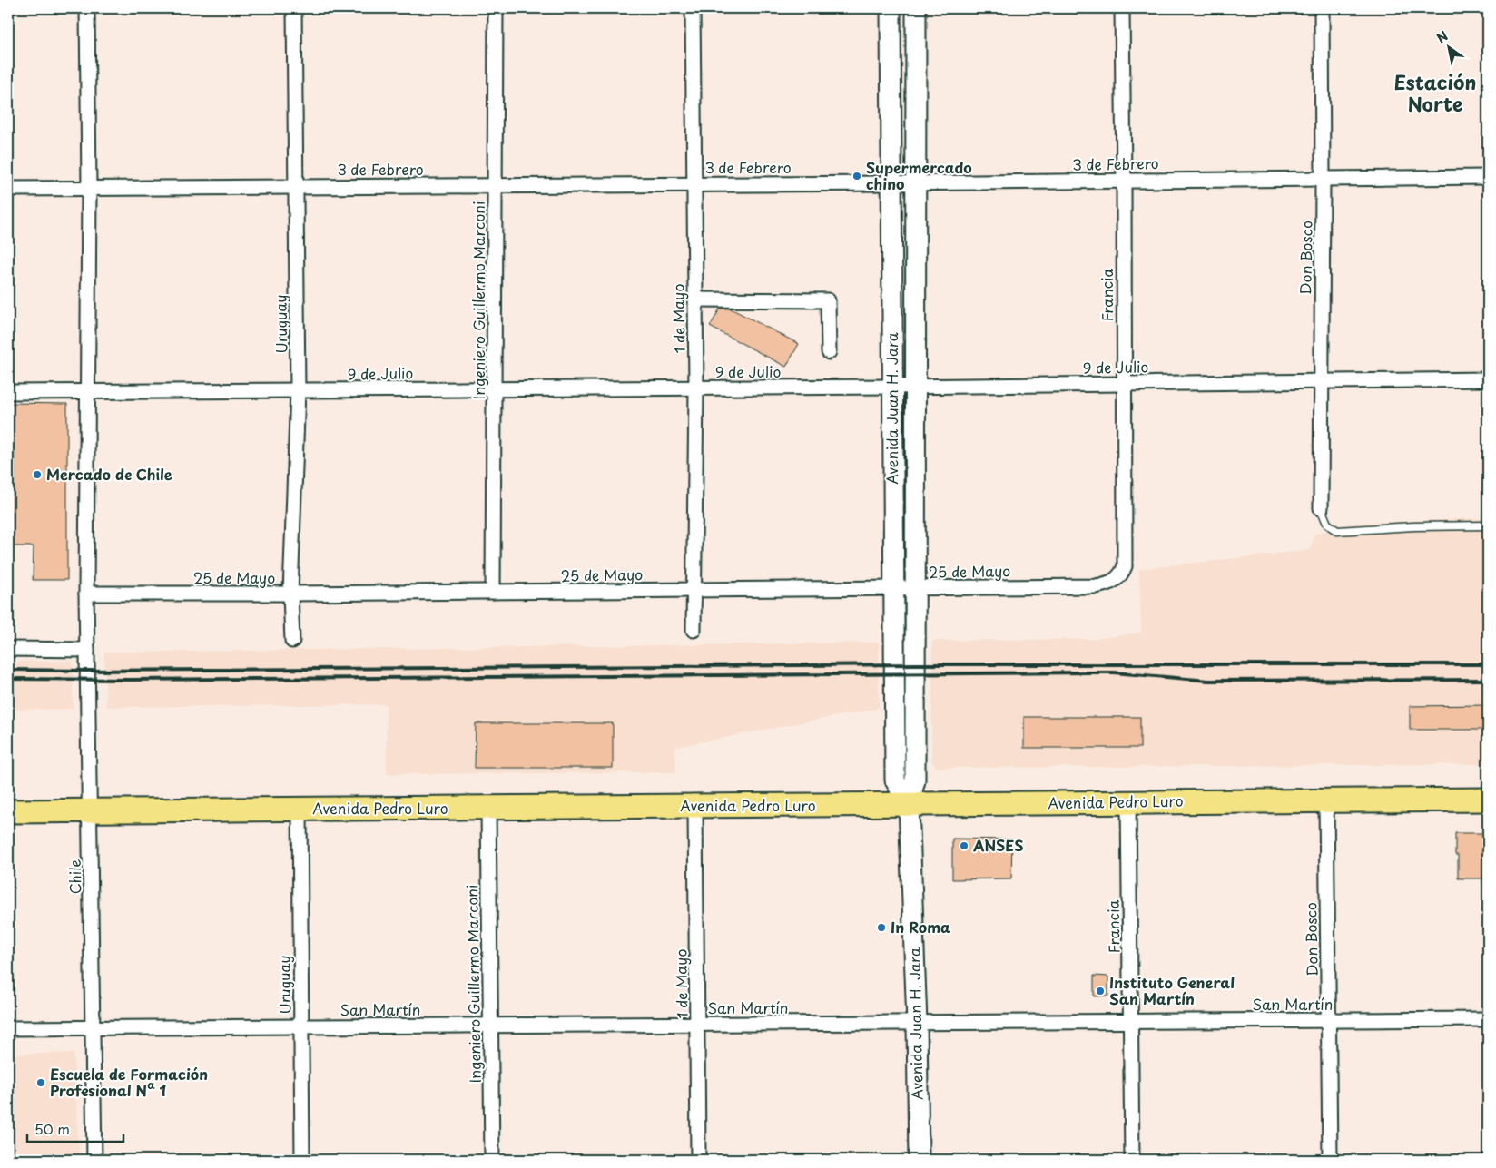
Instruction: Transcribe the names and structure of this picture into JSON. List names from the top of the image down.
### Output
{
  "streets": {
    "main road": ["Avenida Juan H. Jara", "Avenida Pedro Luro"],
    "street": [
      "3 de Febrero",
      "Don Bosco",
      "Francia",
      "Ingeniero Guillermo Marconi",
      "1 de Mayo",
      "Uruguay",
      "9 de Julio",
      "25 de Mayo",
      "Chile",
      "San Martín"
    ]
  },
  "crossings": [
    ["3 de Febrero", "Don Bosco"],
    ["3 de Febrero", "Francia"],
    ["3 de Febrero", "Ingeniero Guillermo Marconi"],
    ["3 de Febrero", "1 de Mayo"],
    ["3 de Febrero", "Uruguay"],
    ["3 de Febrero", "Avenida Juan H. Jara"],
    ["3 de Febrero", "Chile"],
    ["Don Bosco", "9 de Julio"],
    ["Don Bosco", "Avenida Pedro Luro"],
    ["Don Bosco", "San Martín"],
    ["Francia", "9 de Julio"],
    ["Francia", "25 de Mayo"],
    ["Francia", "Avenida Pedro Luro"],
    ["Francia", "San Martín"],
    ["Ingeniero Guillermo Marconi", "9 de Julio"],
    ["Ingeniero Guillermo Marconi", "25 de Mayo"],
    ["Ingeniero Guillermo Marconi", "Avenida Pedro Luro"],
    ["Ingeniero Guillermo Marconi", "San Martín"],
    ["1 de Mayo", "9 de Julio"],
    ["1 de Mayo", "25 de Mayo"],
    ["1 de Mayo", "Avenida Pedro Luro"],
    ["1 de Mayo", "San Martín"],
    ["Uruguay", "9 de Julio"],
    ["Uruguay", "25 de Mayo"],
    ["Uruguay", "Avenida Pedro Luro"],
    ["Uruguay", "San Martín"],
    ["9 de Julio", "Avenida Juan H. Jara"],
    ["9 de Julio", "Chile"],
    ["Avenida Juan H. Jara", "25 de Mayo"],
    ["Avenida Juan H. Jara", "Avenida Pedro Luro"],
    ["Avenida Juan H. Jara", "San Martín"],
    ["25 de Mayo", "Chile"],
    ["Avenida Pedro Luro", "Chile"],
    ["Chile", "San Martín"]
  ],
  "districts": ["Estación Norte"],
  "places": [
    "Supermercado chino",
    "Mercado de Chile",
    "ANSES",
    "In Roma",
    "Instituto General San Martín",
    "Escuela de Formación Profesional Nª 1"
  ],
  "scale_bar": "50 m",
  "north": "top left"
}
